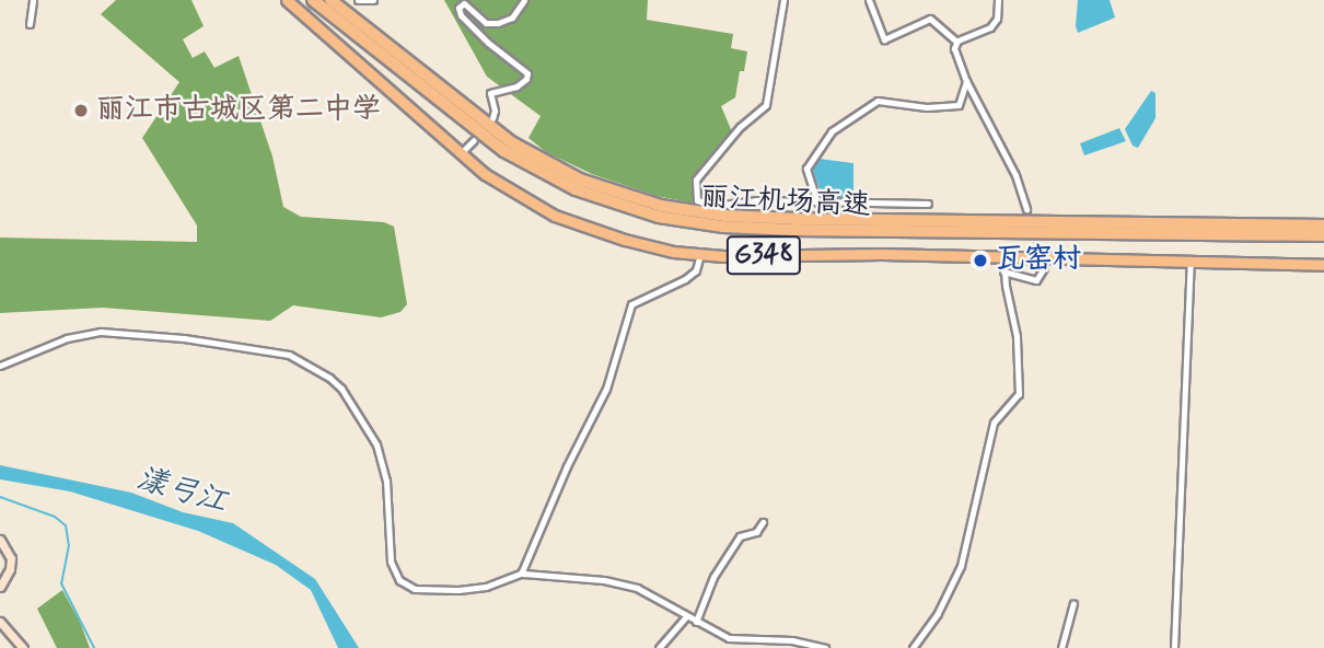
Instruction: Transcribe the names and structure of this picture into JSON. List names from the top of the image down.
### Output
{
  "streets": {
    "highway": ["丽江机场高速", "G348"]
  },
  "crossings": [
    ["丽江机场高速", "G348"]
  ],
  "water": ["漾弓江"],
  "places": ["丽江市古城区第二中学", "瓦窑村"]
}
